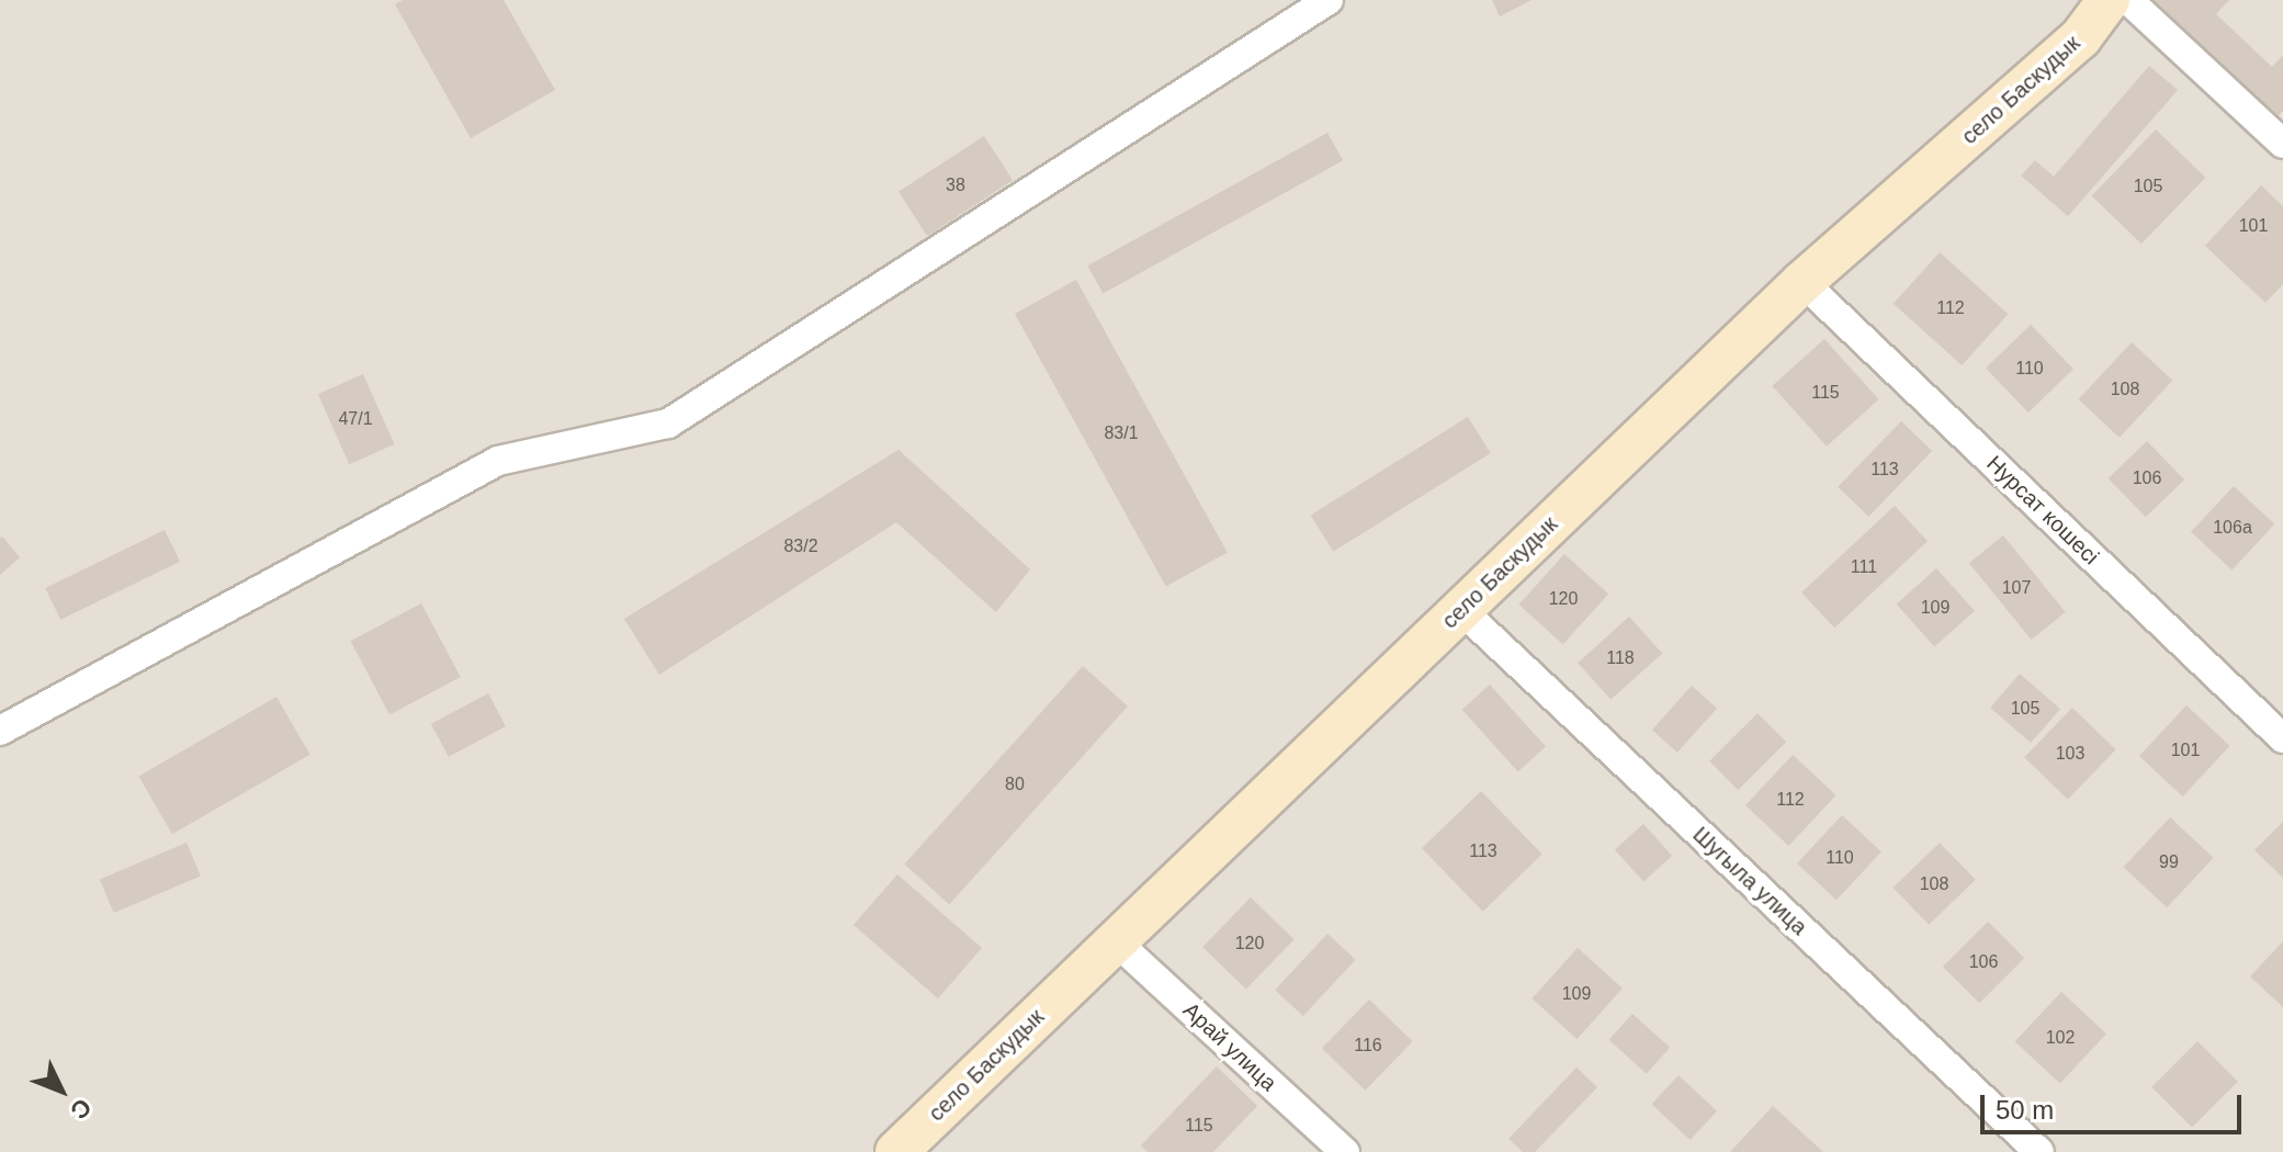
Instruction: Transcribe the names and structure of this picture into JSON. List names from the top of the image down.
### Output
{
  "streets": {
    "street": [
      "село Баскудык",
      "Нурсат кошесi",
      "Шугыла улица",
      "Арай улица"
    ]
  },
  "crossings": [
    ["село Баскудык", "Нурсат кошесi"],
    ["село Баскудык", "Шугыла улица"],
    ["село Баскудык", "Арай улица"]
  ],
  "house_numbers": [
    "38",
    "105",
    "101",
    "112",
    "110",
    "108",
    "115",
    "47/1",
    "83/1",
    "113",
    "106",
    "106а",
    "83/2",
    "111",
    "107",
    "120",
    "109",
    "118",
    "105",
    "101",
    "103",
    "80",
    "112",
    "113",
    "110",
    "99",
    "108",
    "120",
    "106",
    "109",
    "102",
    "116",
    "115"
  ],
  "scale_bar": "50 m",
  "north": "bottom right"
}
